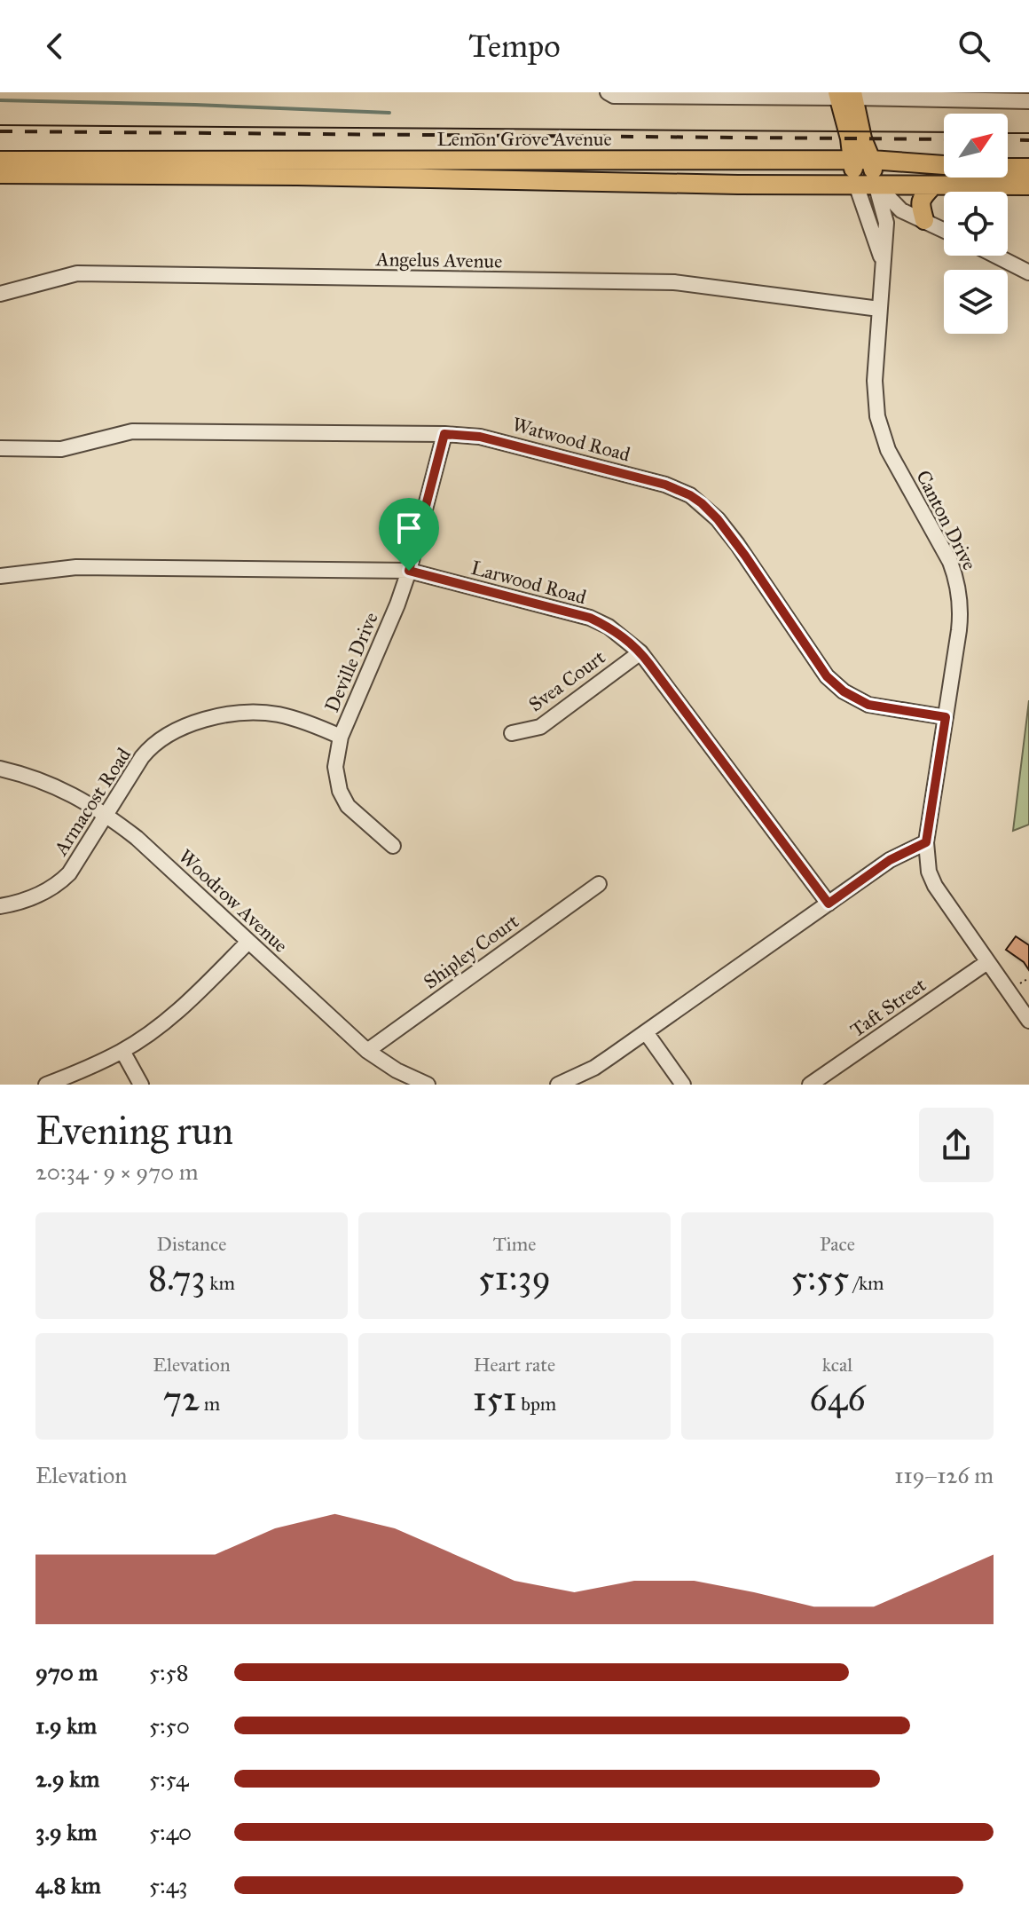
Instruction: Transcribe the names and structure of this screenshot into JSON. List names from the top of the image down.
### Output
{
  "streets": {
    "main road": ["Lemon Grove Avenue"],
    "street": [
      "Angelus Avenue",
      "Watwood Road",
      "Canton Drive",
      "Larwood Road",
      "Deville Drive",
      "Svea Court",
      "Armacost Road",
      "Woodrow Avenue",
      "Shipley Court",
      "Taft Street"
    ]
  },
  "crossings": [
    ["Lemon Grove Avenue", "Canton Drive"],
    ["Angelus Avenue", "Canton Drive"],
    ["Watwood Road", "Canton Drive"],
    ["Watwood Road", "Deville Drive"],
    ["Canton Drive", "Taft Street"],
    ["Larwood Road", "Deville Drive"],
    ["Larwood Road", "Svea Court"],
    ["Deville Drive", "Armacost Road"],
    ["Armacost Road", "Woodrow Avenue"],
    ["Woodrow Avenue", "Shipley Court"]
  ],
  "north": "top right",
  "page": {
    "header": "Tempo",
    "heading": ["Evening run", "20:34 · 9 × 970 m"],
    "stats": [
      ["Distance", "8.73 km"],
      ["Time", "51:39"],
      ["Pace", "5:55 /km"],
      ["Elevation", "72 m"],
      ["Heart rate", "151 bpm"],
      ["kcal", "646"]
    ],
    "chart": ["Elevation", "119–126 m"],
    "list": [
      {
        "name": "970 m",
        "note": "5:58"
      },
      {
        "name": "1.9 km",
        "note": "5:50"
      },
      {
        "name": "2.9 km",
        "note": "5:54"
      },
      {
        "name": "3.9 km",
        "note": "5:40"
      },
      {
        "name": "4.8 km",
        "note": "5:43"
      }
    ]
  }
}
